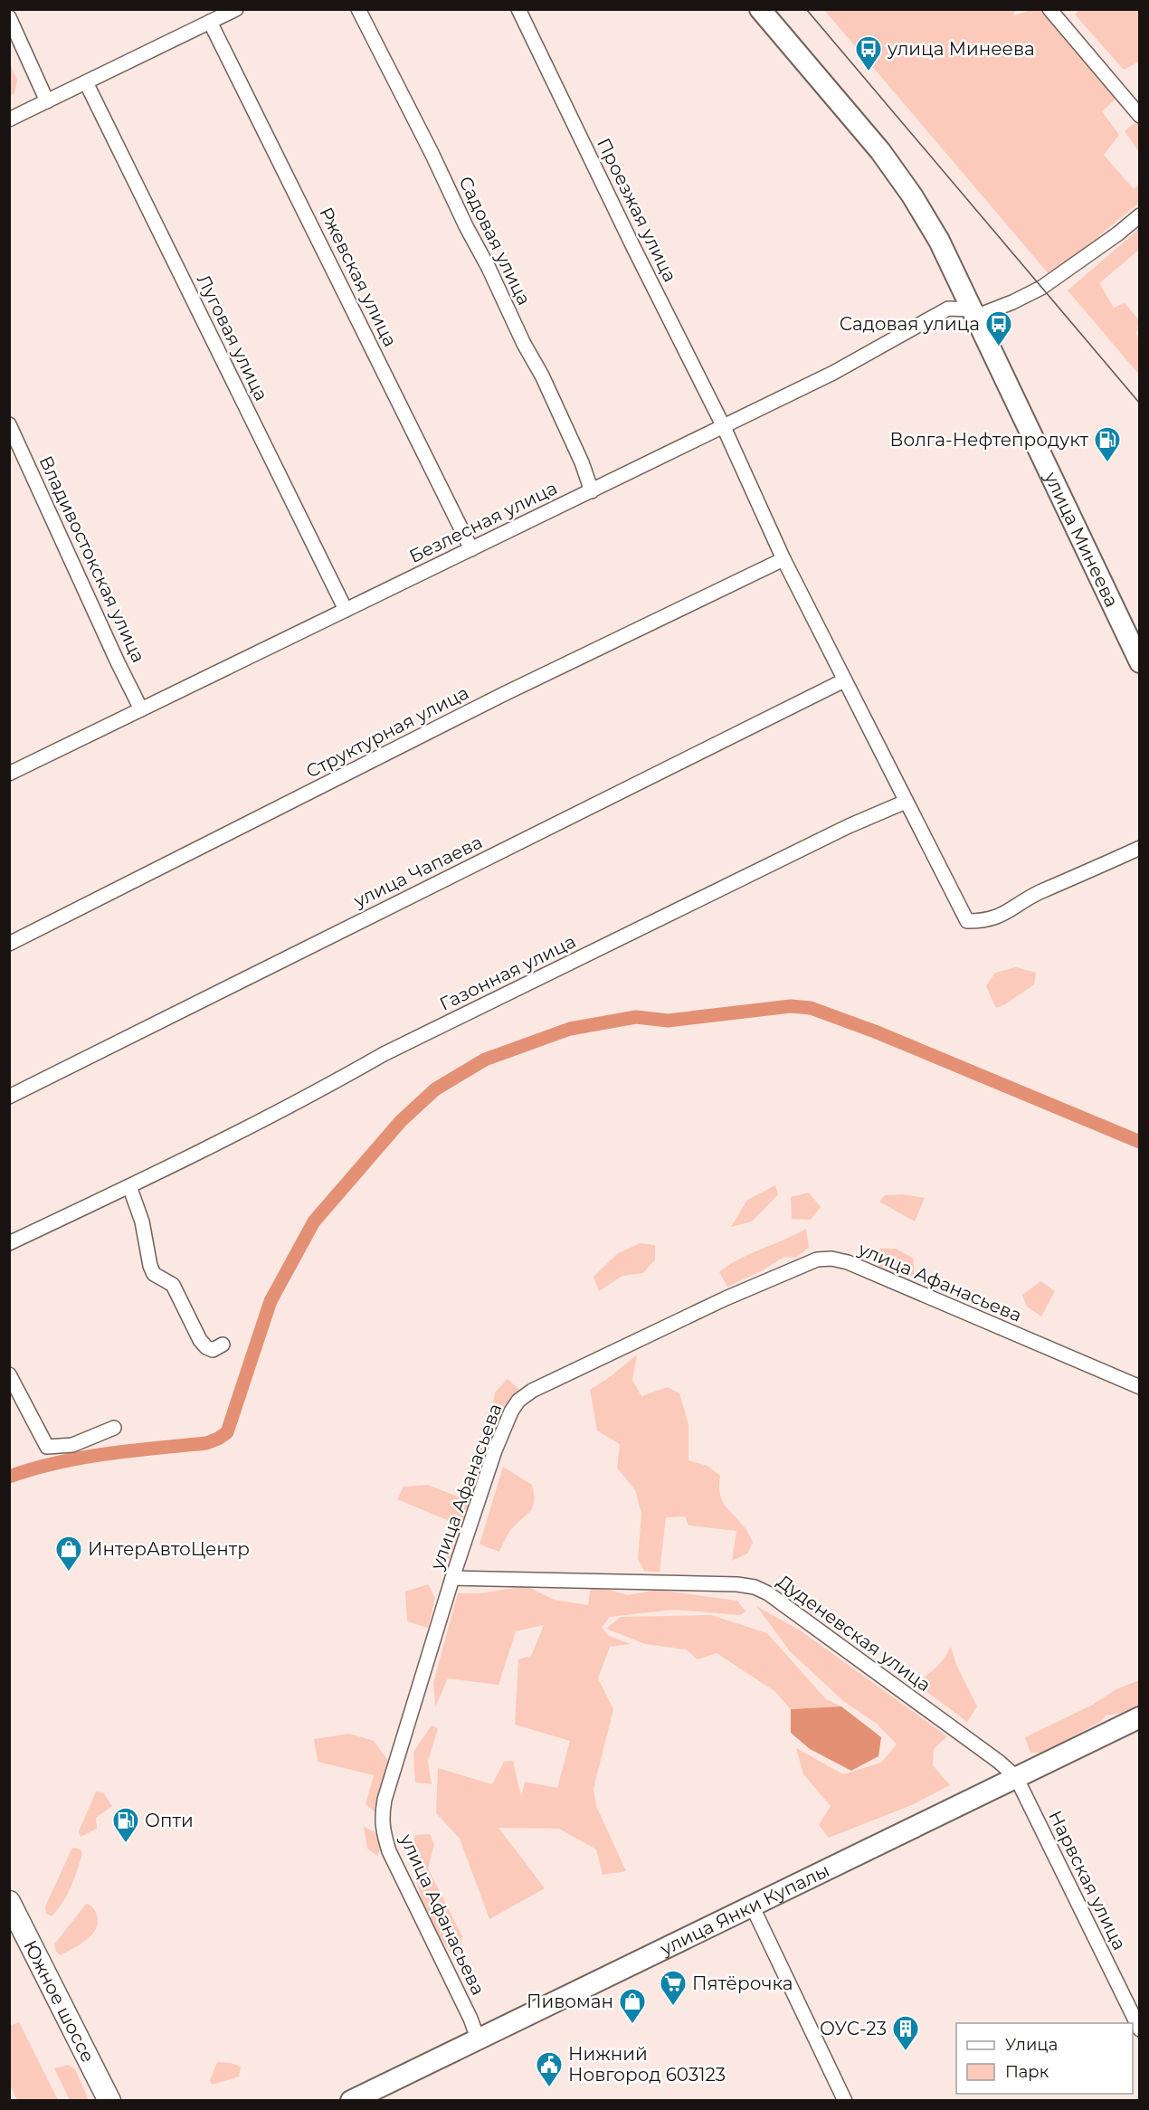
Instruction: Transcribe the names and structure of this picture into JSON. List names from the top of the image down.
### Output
{
  "streets": {
    "main road": ["Южное шоссе"],
    "street": [
      "Проезжая улица",
      "Садовая улица",
      "Ржевская улица",
      "Луговая улица",
      "Безлесная улица",
      "улица Минеева",
      "Владивостокская улица",
      "Структурная улица",
      "улица Чапаева",
      "Газонная улица",
      "улица Афанасьева",
      "Дуденевская улица",
      "Нарвская улица",
      "улица Янки Купалы"
    ]
  },
  "crossings": [
    ["Проезжая улица", "Безлесная улица"],
    ["Проезжая улица", "Структурная улица"],
    ["Проезжая улица", "улица Чапаева"],
    ["Проезжая улица", "Газонная улица"],
    ["Садовая улица", "Безлесная улица"],
    ["Ржевская улица", "Безлесная улица"],
    ["Луговая улица", "Безлесная улица"],
    ["Безлесная улица", "улица Минеева"],
    ["Безлесная улица", "Владивостокская улица"],
    ["улица Афанасьева", "Дуденевская улица"],
    ["улица Афанасьева", "улица Янки Купалы"],
    ["Дуденевская улица", "Нарвская улица"],
    ["Дуденевская улица", "улица Янки Купалы"],
    ["Нарвская улица", "улица Янки Купалы"]
  ],
  "places": {
    "bus stop": ["улица Минеева", "Садовая улица"],
    "fuel station": ["Волга-Нефтепродукт", "Опти"],
    "shop": ["ИнтерАвтоЦентр", "Пивоман"],
    "supermarket": ["Пятёрочка"],
    "building": ["ОУС-23"],
    "public building": ["Нижний Новгород 603123"]
  },
  "legend": ["Улица", "Парк"]
}
